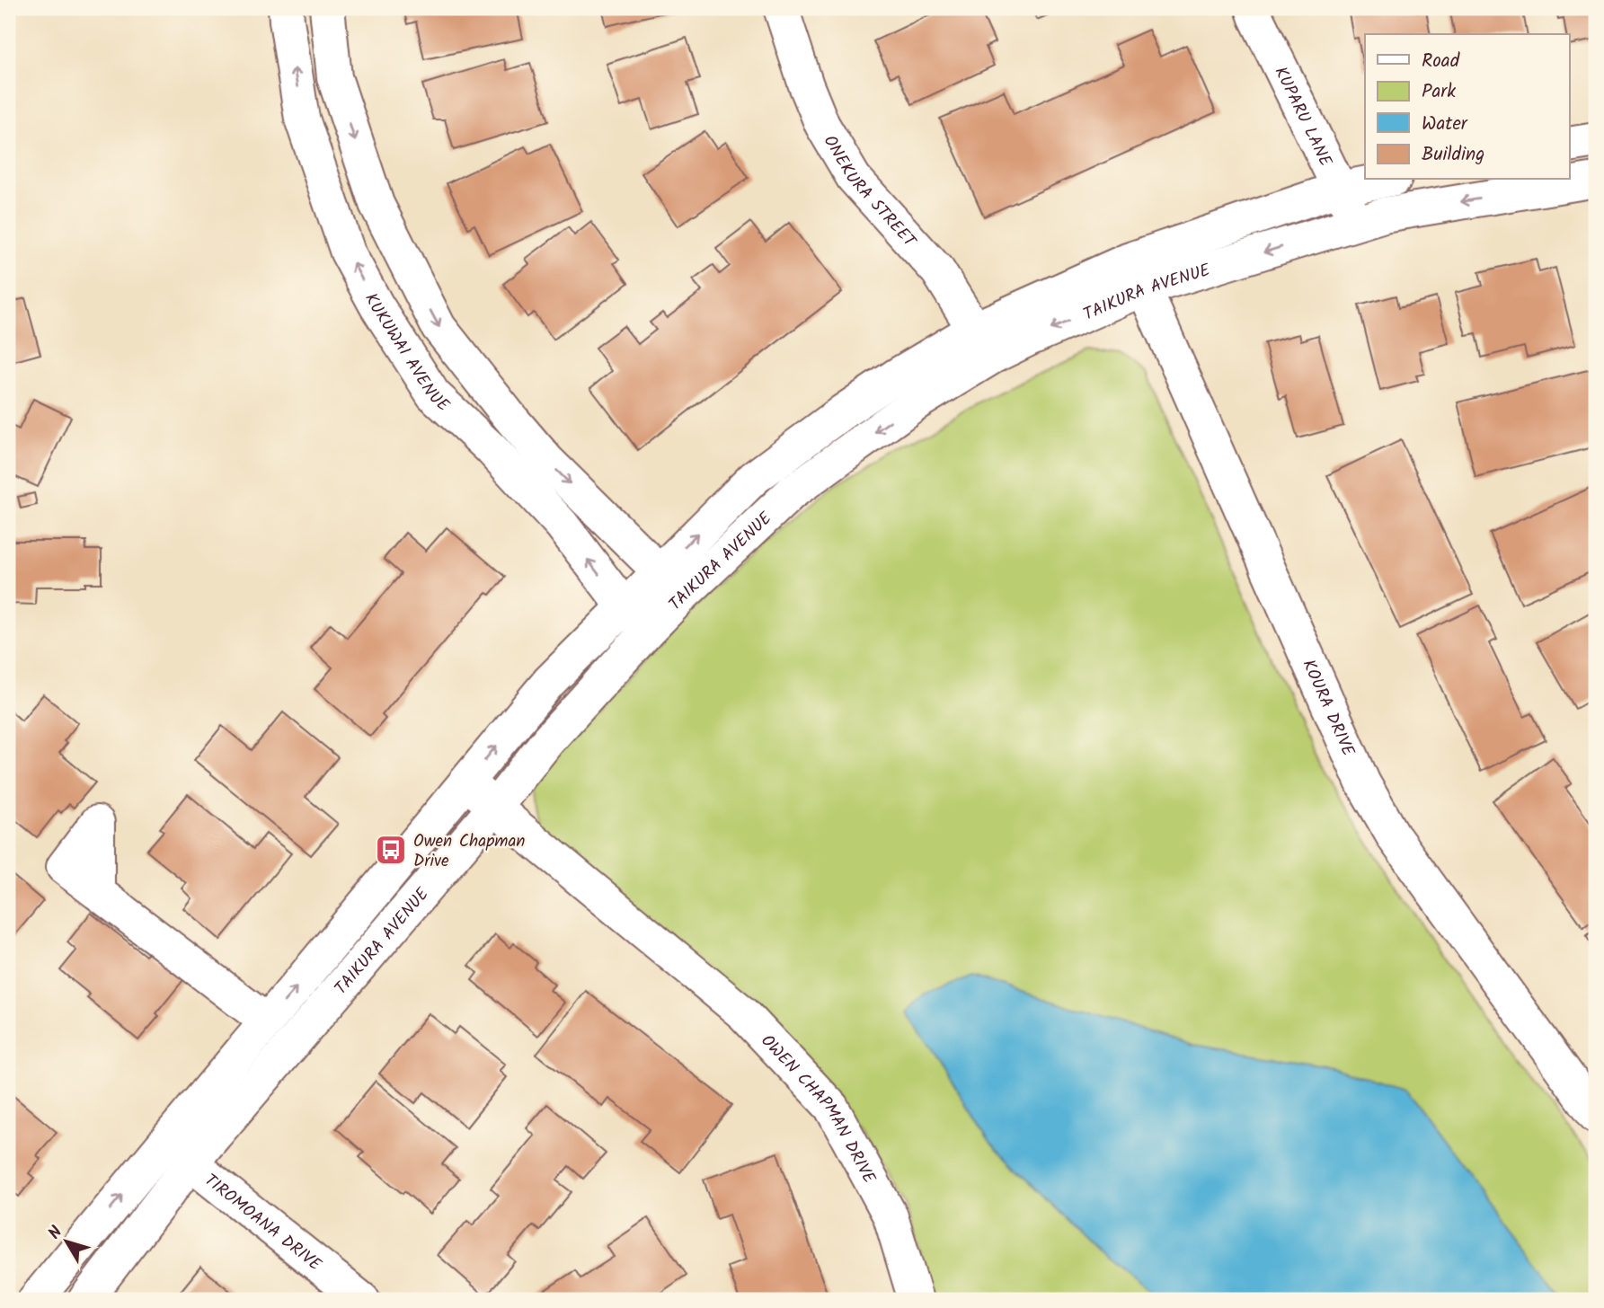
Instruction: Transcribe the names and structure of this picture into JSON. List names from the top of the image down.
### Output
{
  "streets": {
    "street": [
      "KUPARU LANE",
      "ONEKURA STREET",
      "TAIKURA AVENUE",
      "KUKUWAI AVENUE",
      "KOURA DRIVE",
      "OWEN CHAPMAN DRIVE",
      "TIROMOANA DRIVE"
    ]
  },
  "crossings": [
    ["KUPARU LANE", "TAIKURA AVENUE"],
    ["ONEKURA STREET", "TAIKURA AVENUE"],
    ["TAIKURA AVENUE", "KUKUWAI AVENUE"],
    ["TAIKURA AVENUE", "KOURA DRIVE"],
    ["TAIKURA AVENUE", "OWEN CHAPMAN DRIVE"],
    ["TAIKURA AVENUE", "TIROMOANA DRIVE"]
  ],
  "places": {
    "bus stop": ["Owen Chapman Drive"]
  },
  "legend": [
    "Road",
    "Park",
    "Water",
    "Building"
  ],
  "north": "top left"
}
